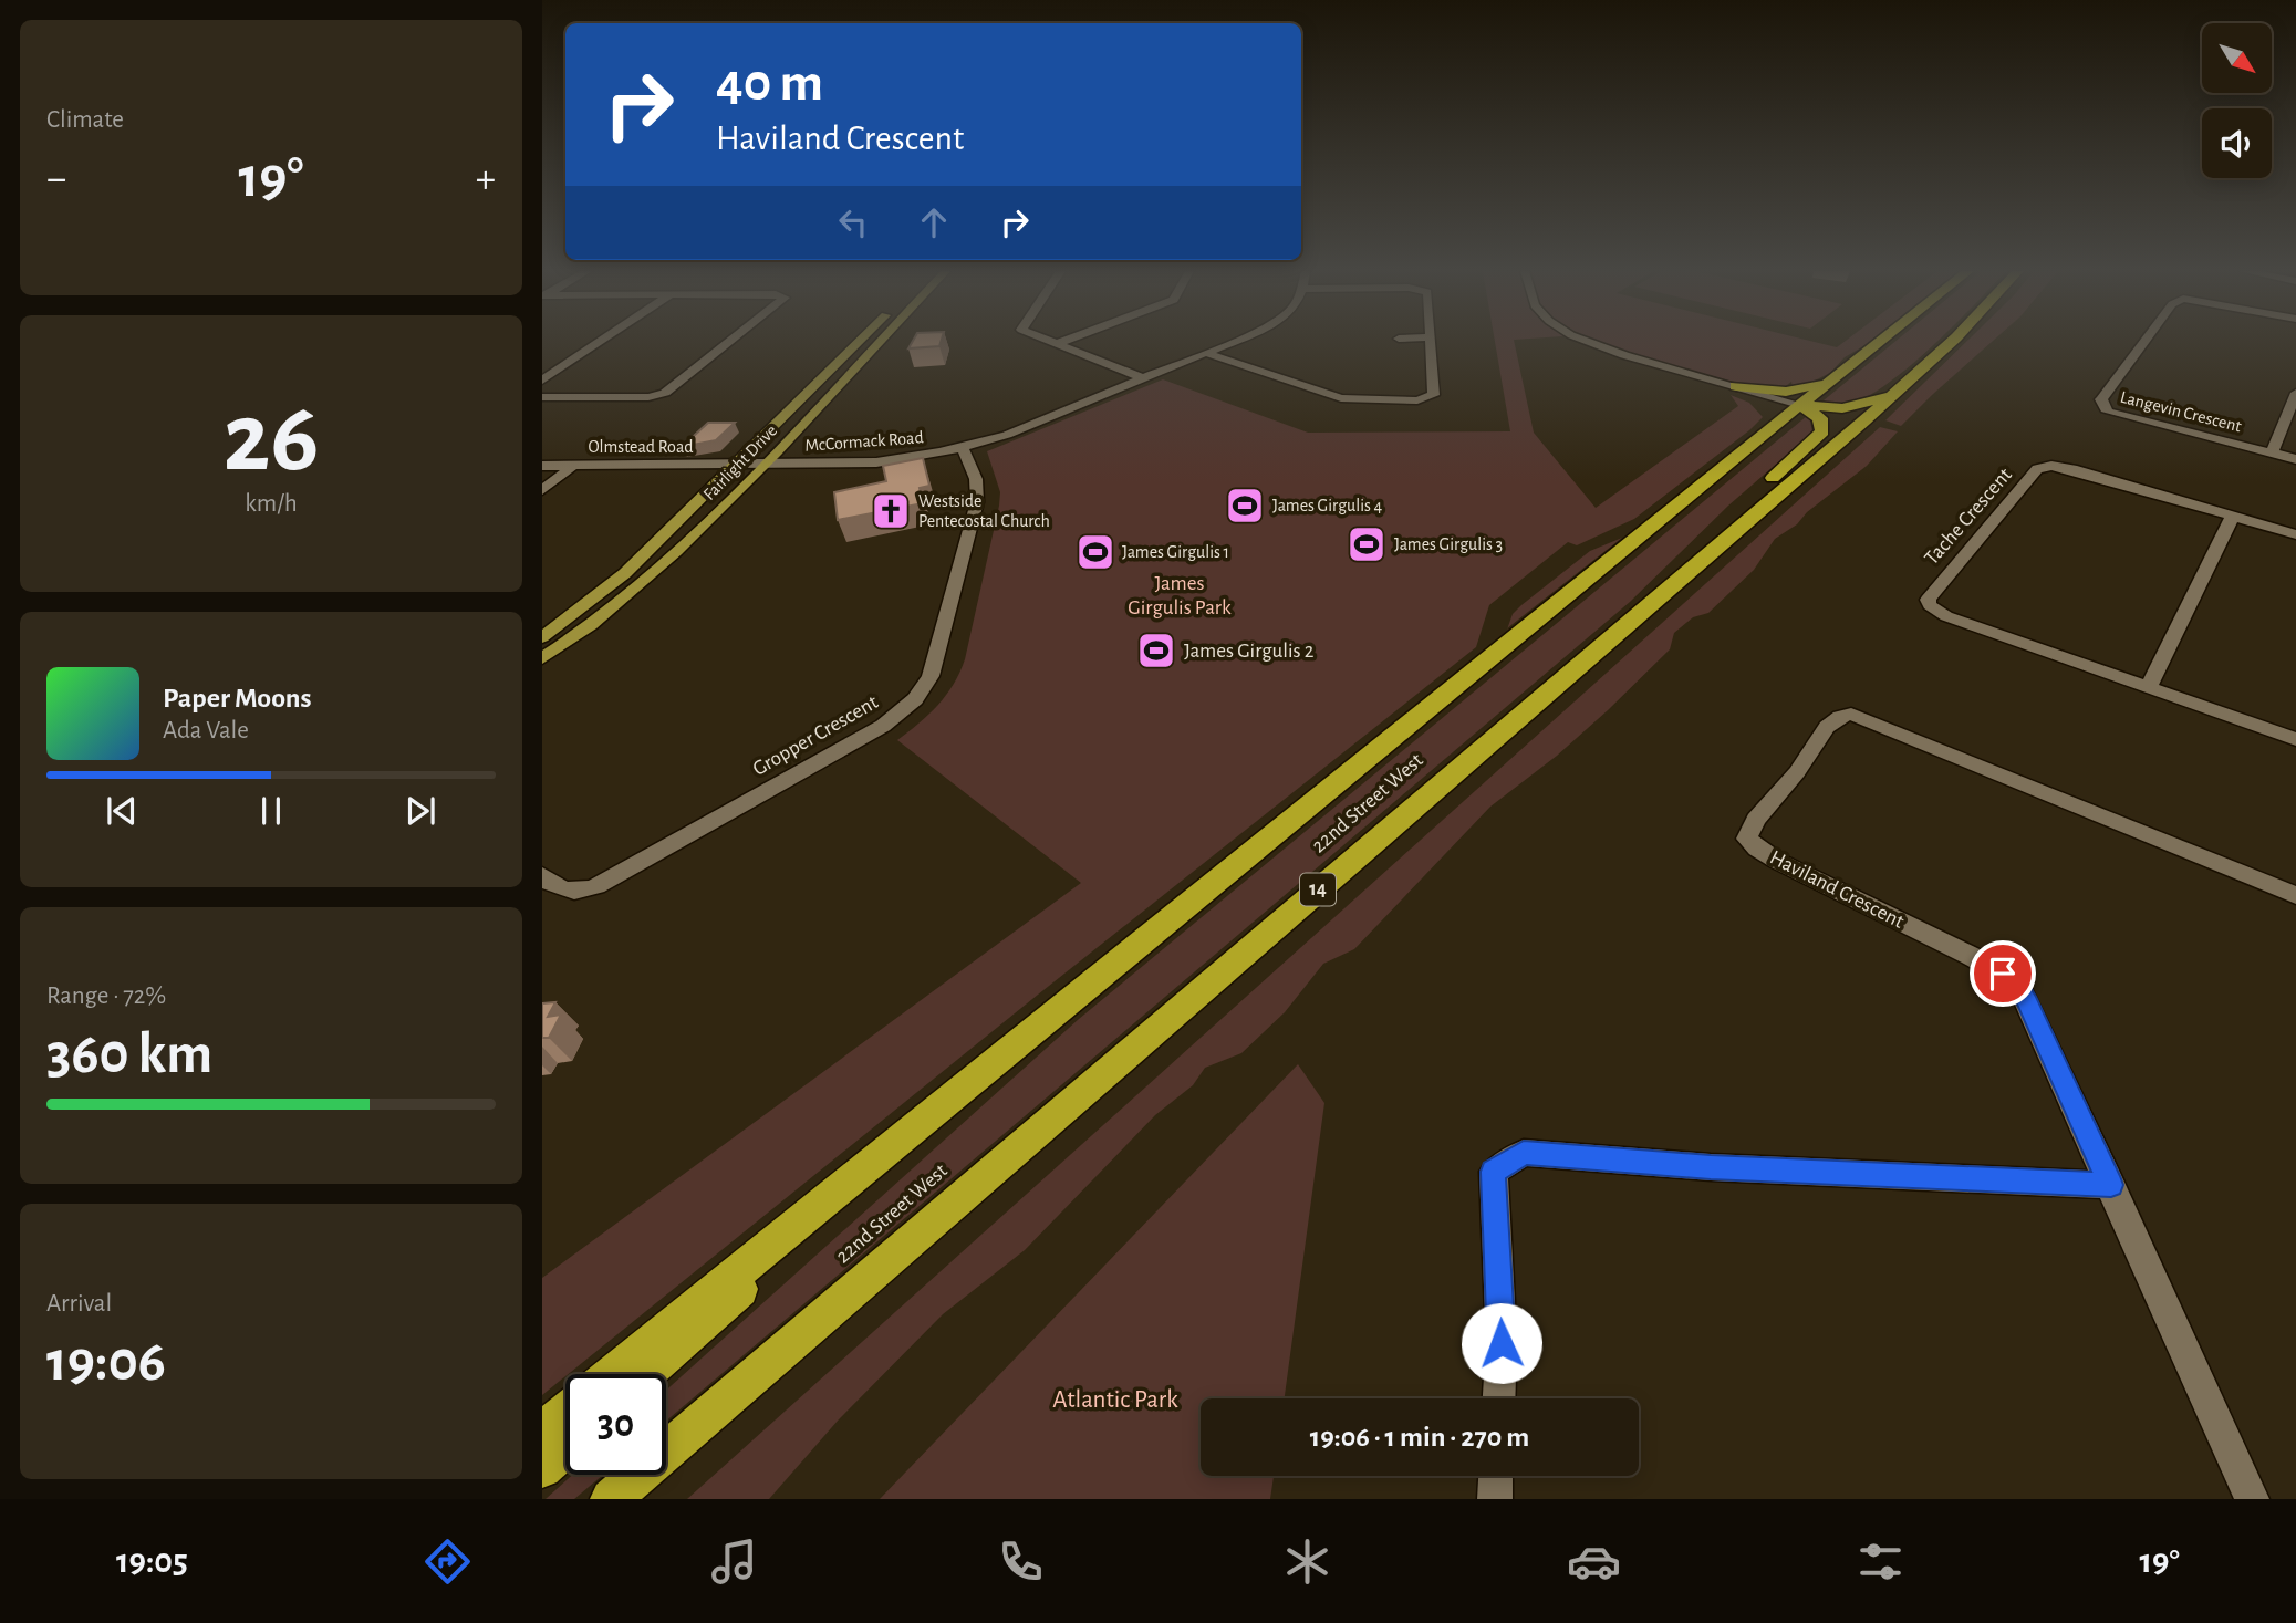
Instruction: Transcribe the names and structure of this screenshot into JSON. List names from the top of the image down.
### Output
{
  "streets": {
    "highway": ["22nd Street West", "14"],
    "main road": ["Fairlight Drive"],
    "street": [
      "Langevin Crescent",
      "McCormack Road",
      "Olmstead Road",
      "Tache Crescent",
      "Gropper Crescent",
      "Haviland Crescent"
    ]
  },
  "crossings": [
    ["McCormack Road", "Olmstead Road"],
    ["McCormack Road", "Fairlight Drive"],
    ["McCormack Road", "Gropper Crescent"],
    ["Olmstead Road", "Fairlight Drive"]
  ],
  "parks": ["James Girgulis Park", "Atlantic Park"],
  "places": {
    "sports": [
      "James Girgulis 4",
      "James Girgulis 3",
      "James Girgulis 1",
      "James Girgulis 2"
    ],
    "church": ["Westside Pentecostal Church"]
  },
  "north": "bottom right",
  "page": {
    "tile": [
      "Climate",
      ["26", "km/h"],
      ["Range · 72%", "360 km"],
      ["Arrival", "19:06"]
    ],
    "turn": ["40 m", "Haviland Crescent"],
    "heat": ["−", "19°", "+"],
    "song": ["Paper Moons", "Ada Vale"],
    "limit": "30",
    "trip": "19:06 · 1 min · 270 m",
    "tabs": ["19:05", "19°"]
  }
}
